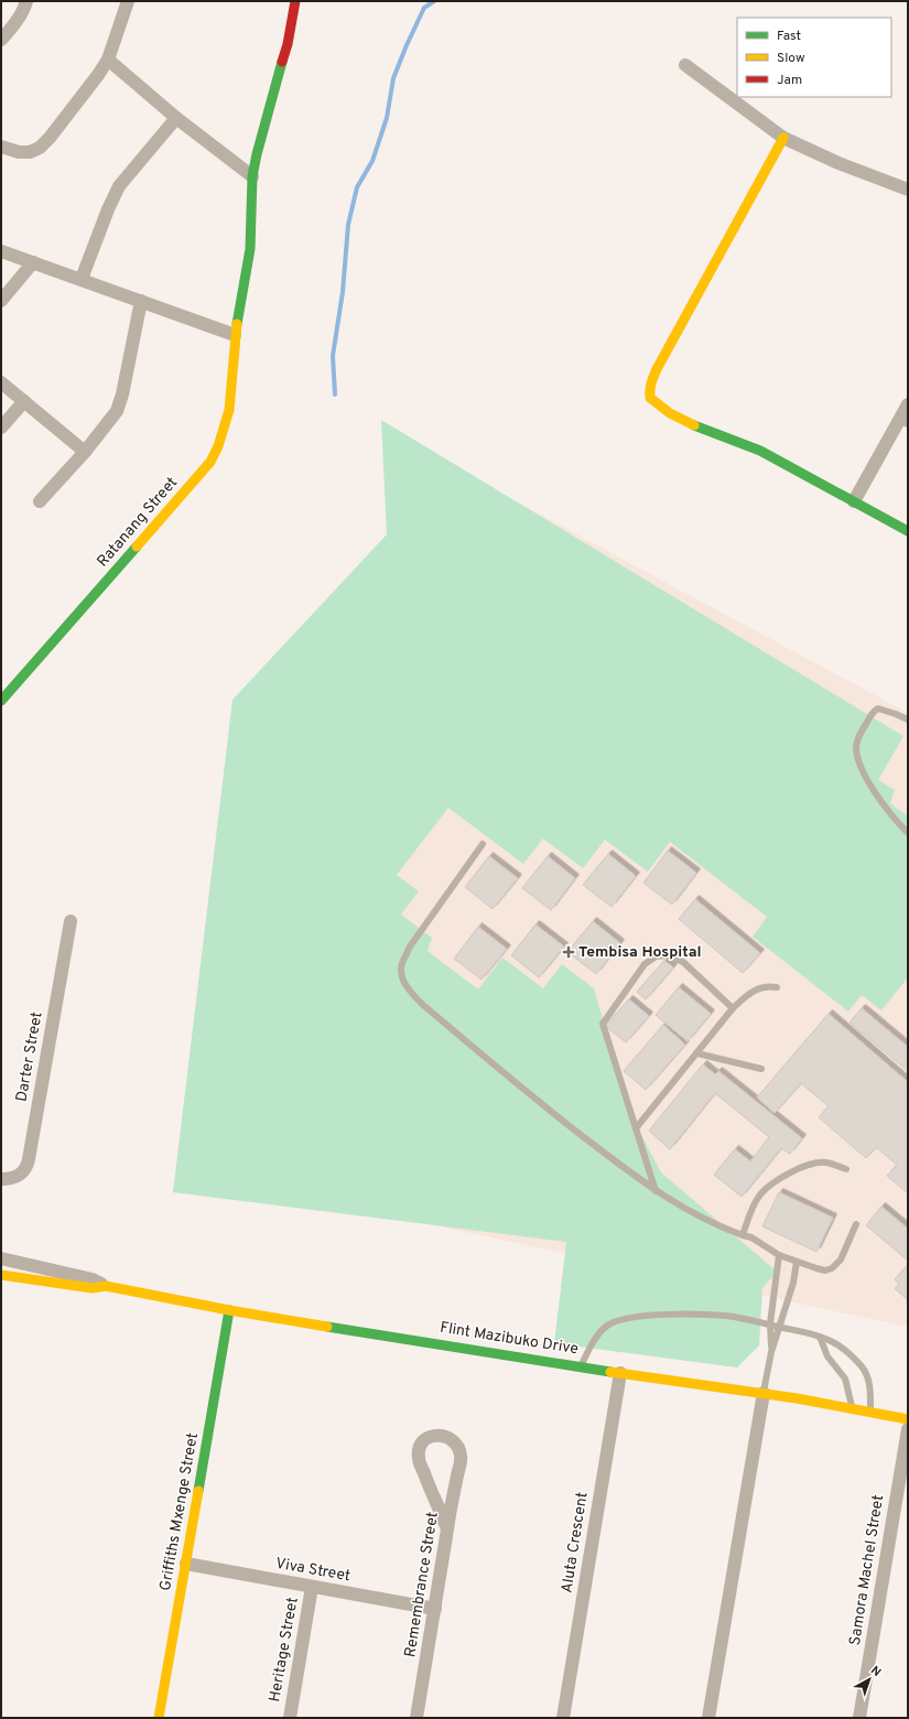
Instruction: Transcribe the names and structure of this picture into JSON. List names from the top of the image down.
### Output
{
  "streets": {
    "street": [
      "Ratanang Street",
      "Darter Street",
      "Flint Mazibuko Drive",
      "Griffiths Mxenge Street",
      "Aluta Crescent",
      "Viva Street",
      "Samora Machel Street",
      "Remembrance Street",
      "Heritage Street"
    ]
  },
  "crossings": [
    ["Flint Mazibuko Drive", "Griffiths Mxenge Street"],
    ["Flint Mazibuko Drive", "Aluta Crescent"],
    ["Griffiths Mxenge Street", "Viva Street"],
    ["Viva Street", "Remembrance Street"],
    ["Viva Street", "Heritage Street"]
  ],
  "places": {
    "health": ["Tembisa Hospital"]
  },
  "legend": ["Fast", "Slow", "Jam"],
  "north": "top right"
}
